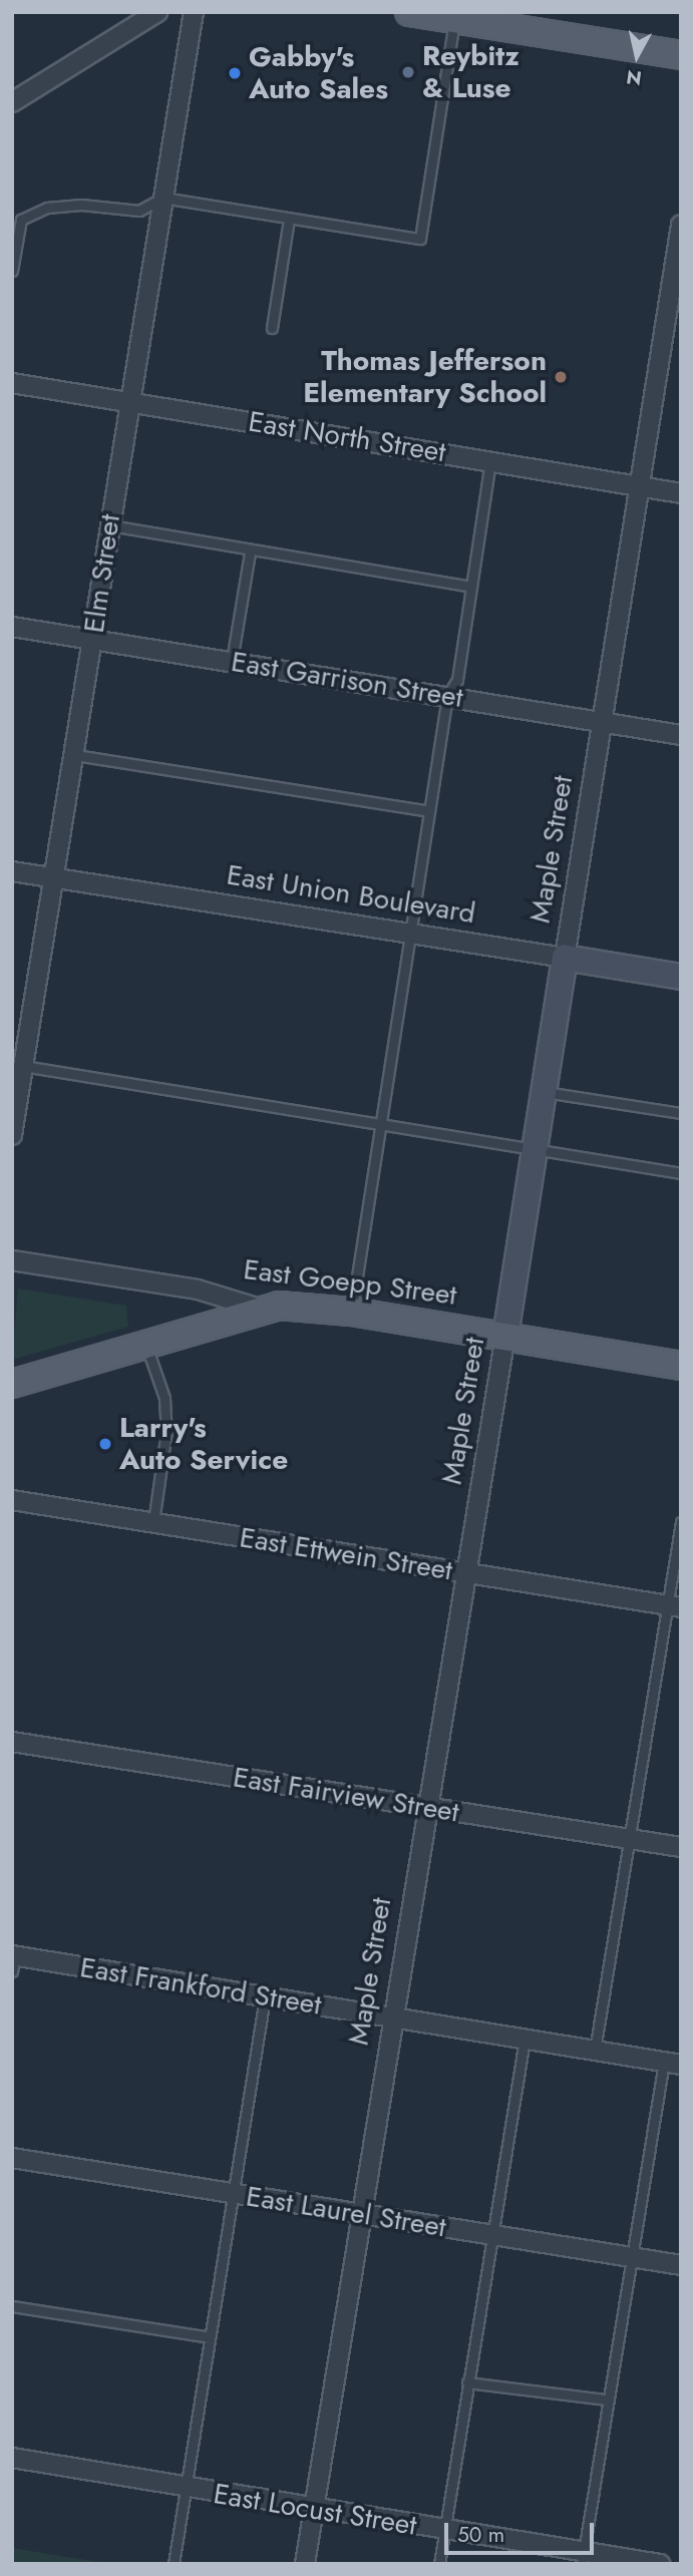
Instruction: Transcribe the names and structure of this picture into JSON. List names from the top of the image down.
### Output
{
  "streets": {
    "main road": ["East Goepp Street"],
    "street": [
      "East North Street",
      "Elm Street",
      "East Garrison Street",
      "Maple Street",
      "East Union Boulevard",
      "East Ettwein Street",
      "East Fairview Street",
      "East Frankford Street",
      "East Laurel Street",
      "East Locust Street"
    ]
  },
  "crossings": [
    ["East North Street", "Elm Street"],
    ["East North Street", "Maple Street"],
    ["Elm Street", "East Garrison Street"],
    ["Elm Street", "East Union Boulevard"],
    ["East Garrison Street", "Maple Street"],
    ["Maple Street", "East Union Boulevard"],
    ["Maple Street", "East Goepp Street"],
    ["Maple Street", "East Ettwein Street"],
    ["Maple Street", "East Fairview Street"],
    ["Maple Street", "East Frankford Street"],
    ["Maple Street", "East Laurel Street"],
    ["Maple Street", "East Locust Street"]
  ],
  "places": [
    "Reybitz & Luse",
    "Gabby's Auto Sales",
    "Thomas Jefferson Elementary School",
    "Larry's Auto Service"
  ],
  "scale_bar": "50 m",
  "north": "bottom"
}
